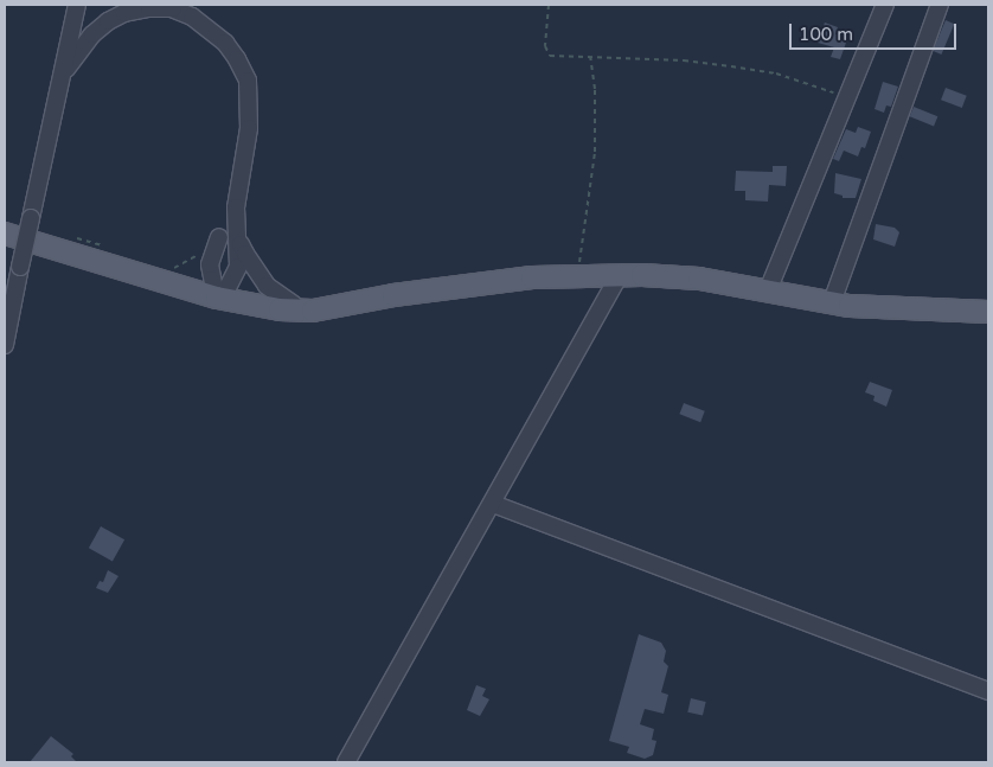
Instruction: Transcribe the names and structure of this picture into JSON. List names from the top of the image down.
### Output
{
  "scale_bar": "100 m"
}
